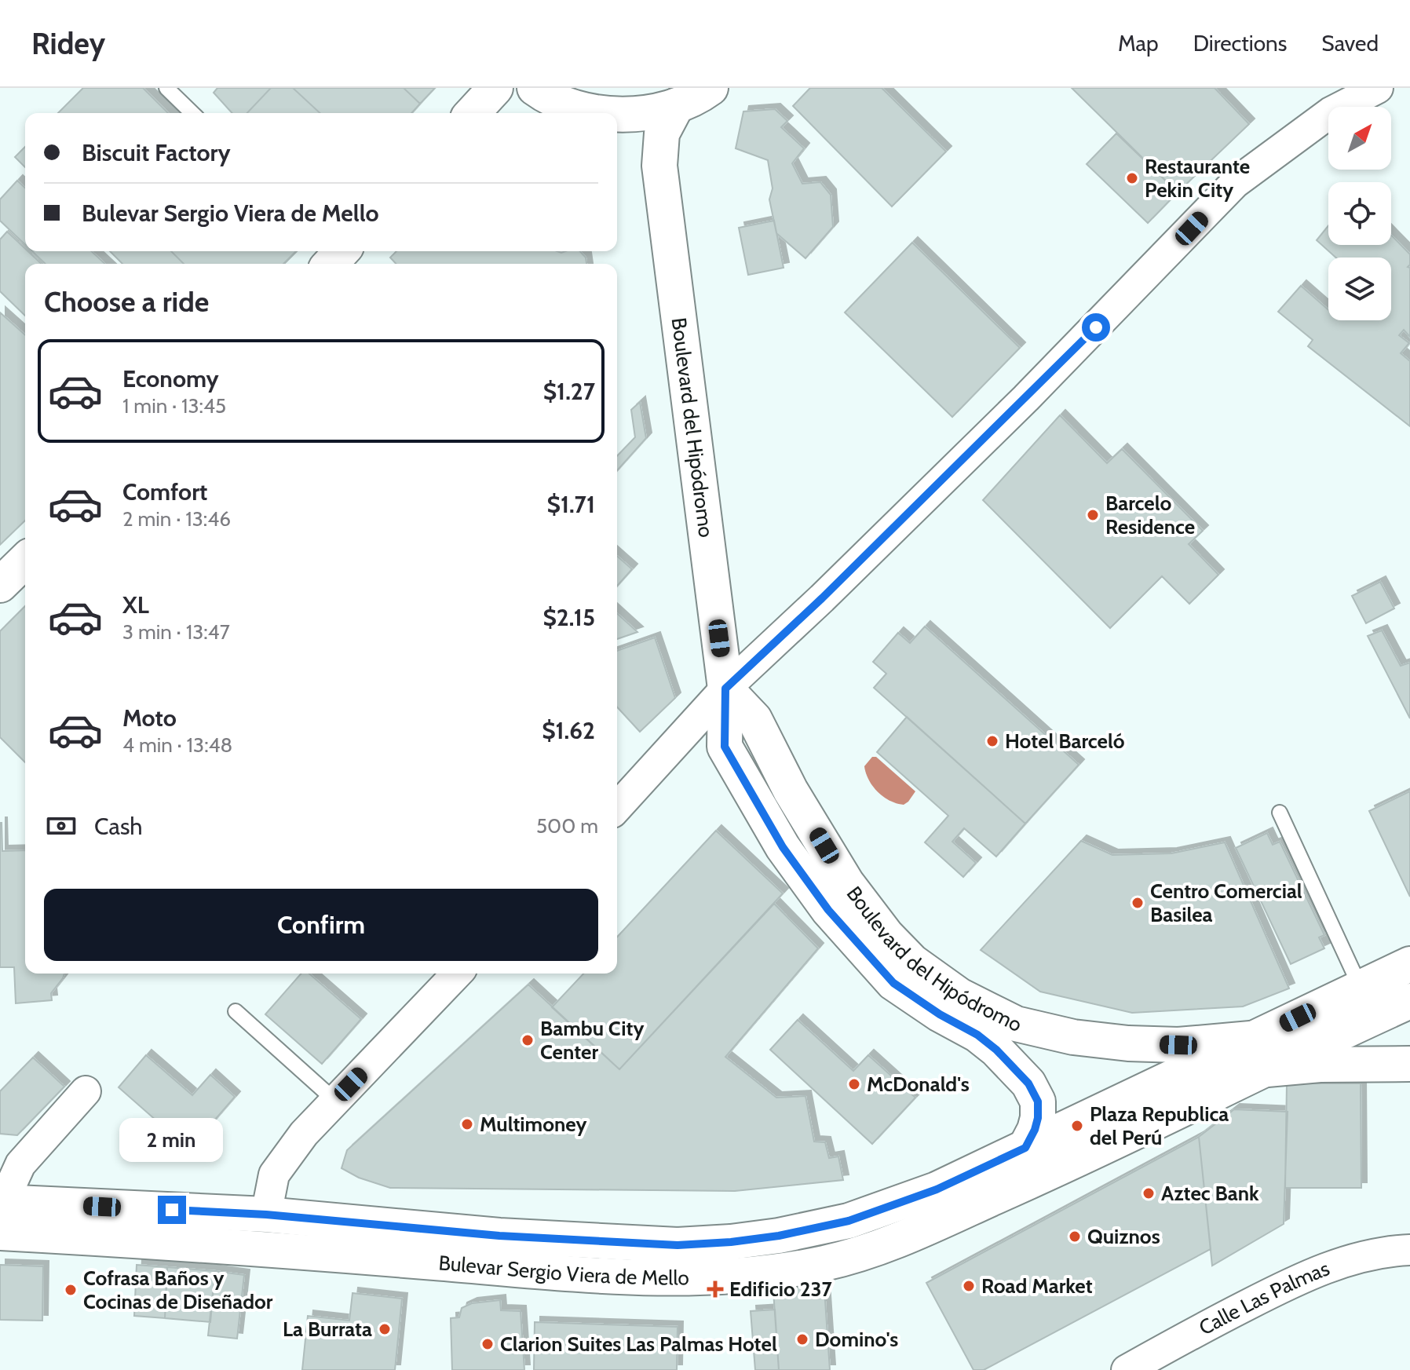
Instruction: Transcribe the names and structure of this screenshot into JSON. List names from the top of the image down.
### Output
{
  "streets": {
    "main road": ["Boulevard del Hipódromo", "Bulevar Sergio Viera de Mello"],
    "street": ["Calle Las Palmas"]
  },
  "crossings": [
    ["Boulevard del Hipódromo", "Bulevar Sergio Viera de Mello"]
  ],
  "places": {
    "other": [
      "Restaurante Pekin City",
      "Barcelo Residence",
      "Hotel Barceló",
      "Centro Comercial Basilea",
      "Bambu City Center",
      "McDonald's",
      "Multimoney",
      "Plaza Republica del Perú",
      "Aztec Bank",
      "Quiznos",
      "Road Market",
      "Cofrasa Baños y Cocinas de Diseñador",
      "La Burrata",
      "Domino's",
      "Clarion Suites Las Palmas Hotel"
    ],
    "health": ["Edificio 237"]
  },
  "north": "top right",
  "page": {
    "header": "Ridey",
    "nav": ["Map", "Directions", "Saved"],
    "banner": ["Biscuit Factory", "Bulevar Sergio Viera de Mello"],
    "heading": "Choose a ride",
    "list": [
      {
        "name": "Economy",
        "note": "1 min · 13:45",
        "value": "$1.27"
      },
      {
        "name": "Comfort",
        "note": "2 min · 13:46",
        "value": "$1.71"
      },
      {
        "name": "XL",
        "note": "3 min · 13:47",
        "value": "$2.15"
      },
      {
        "name": "Moto",
        "note": "4 min · 13:48",
        "value": "$1.62"
      }
    ],
    "pay": ["Cash", "500 m"],
    "buttons": "Confirm",
    "bubble": "2 min"
  }
}
